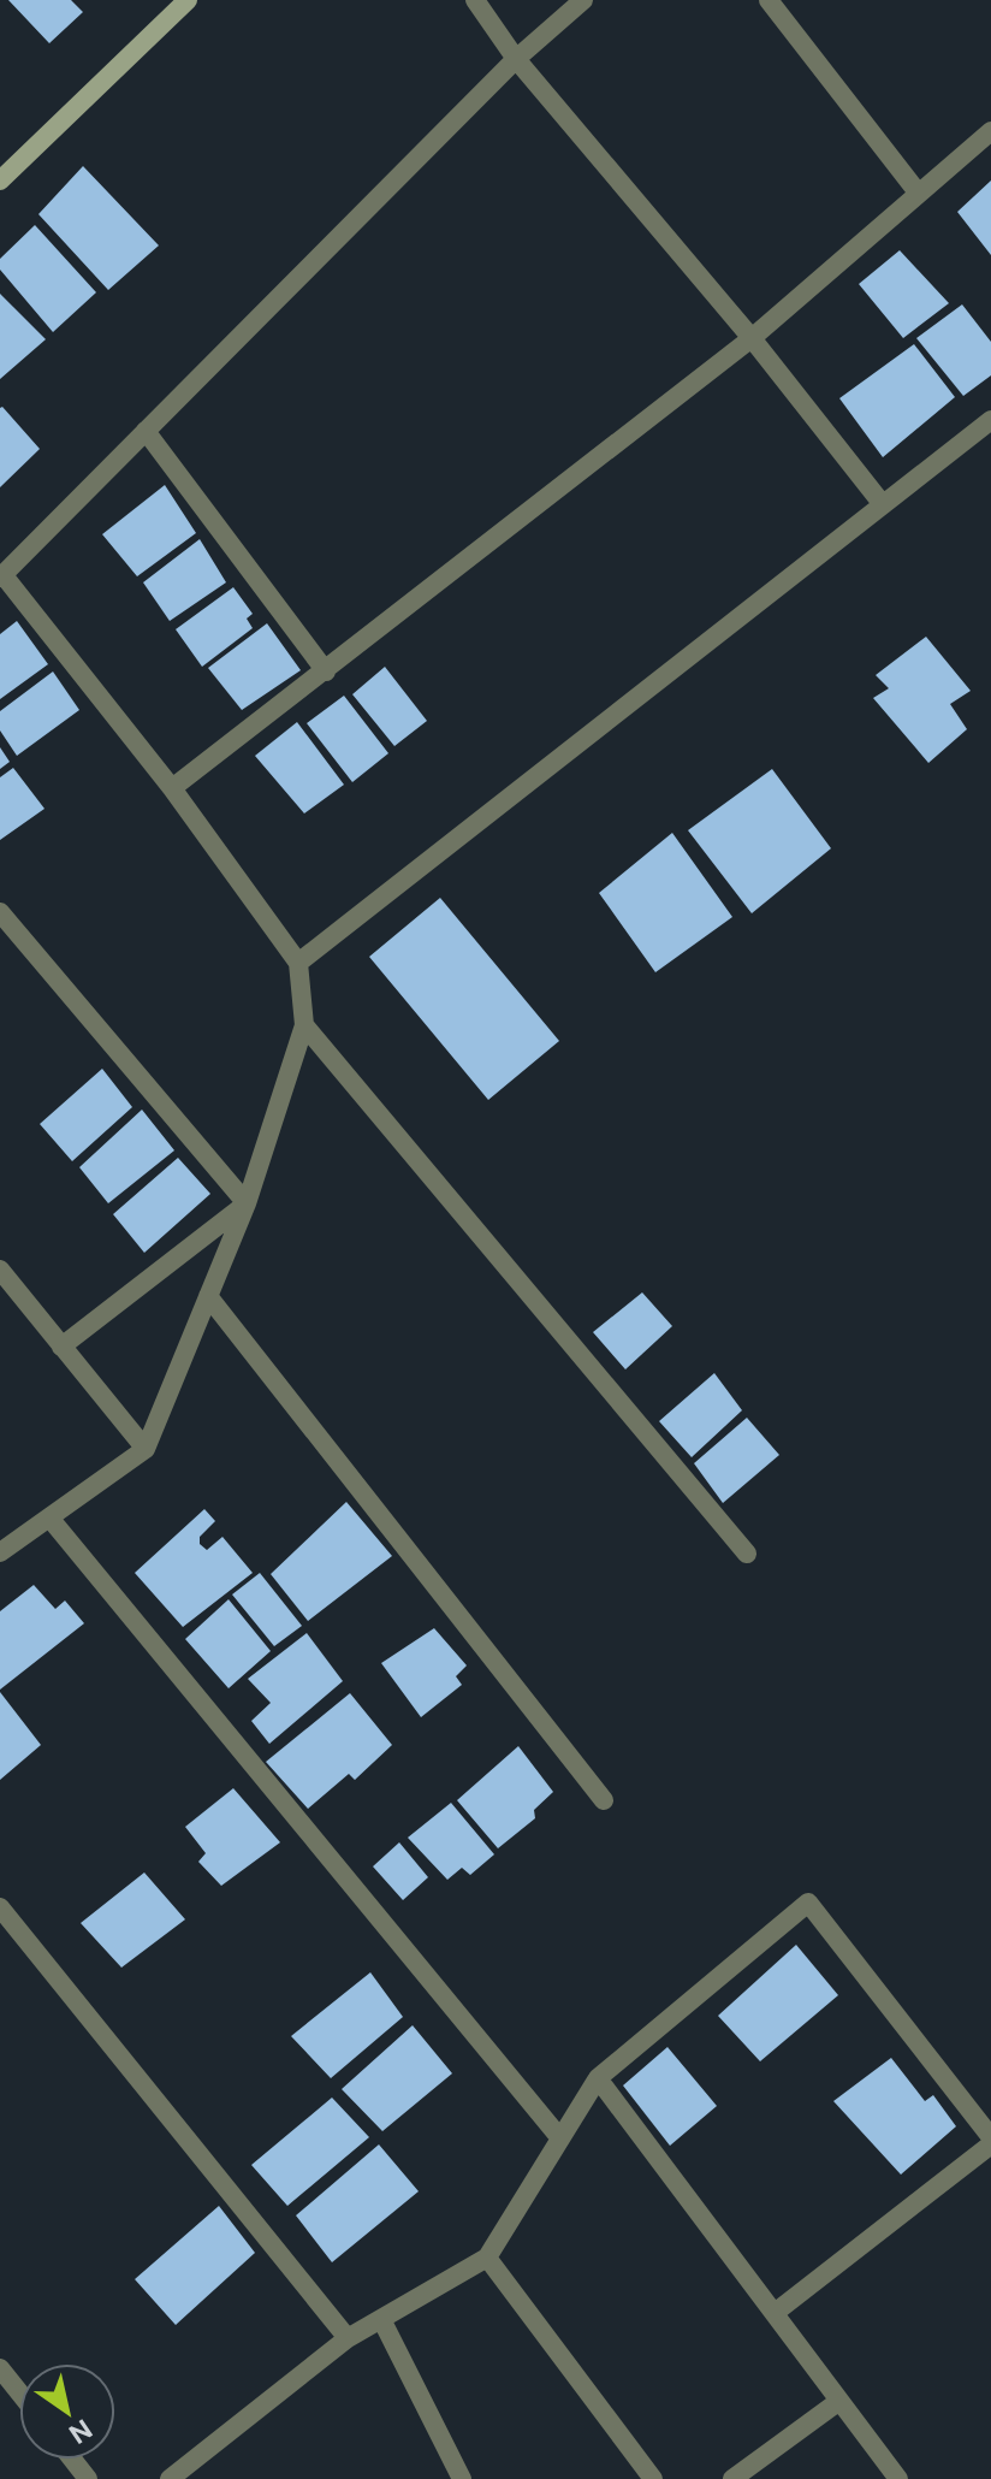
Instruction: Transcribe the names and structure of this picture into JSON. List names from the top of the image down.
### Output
{
  "north": "bottom right"
}
